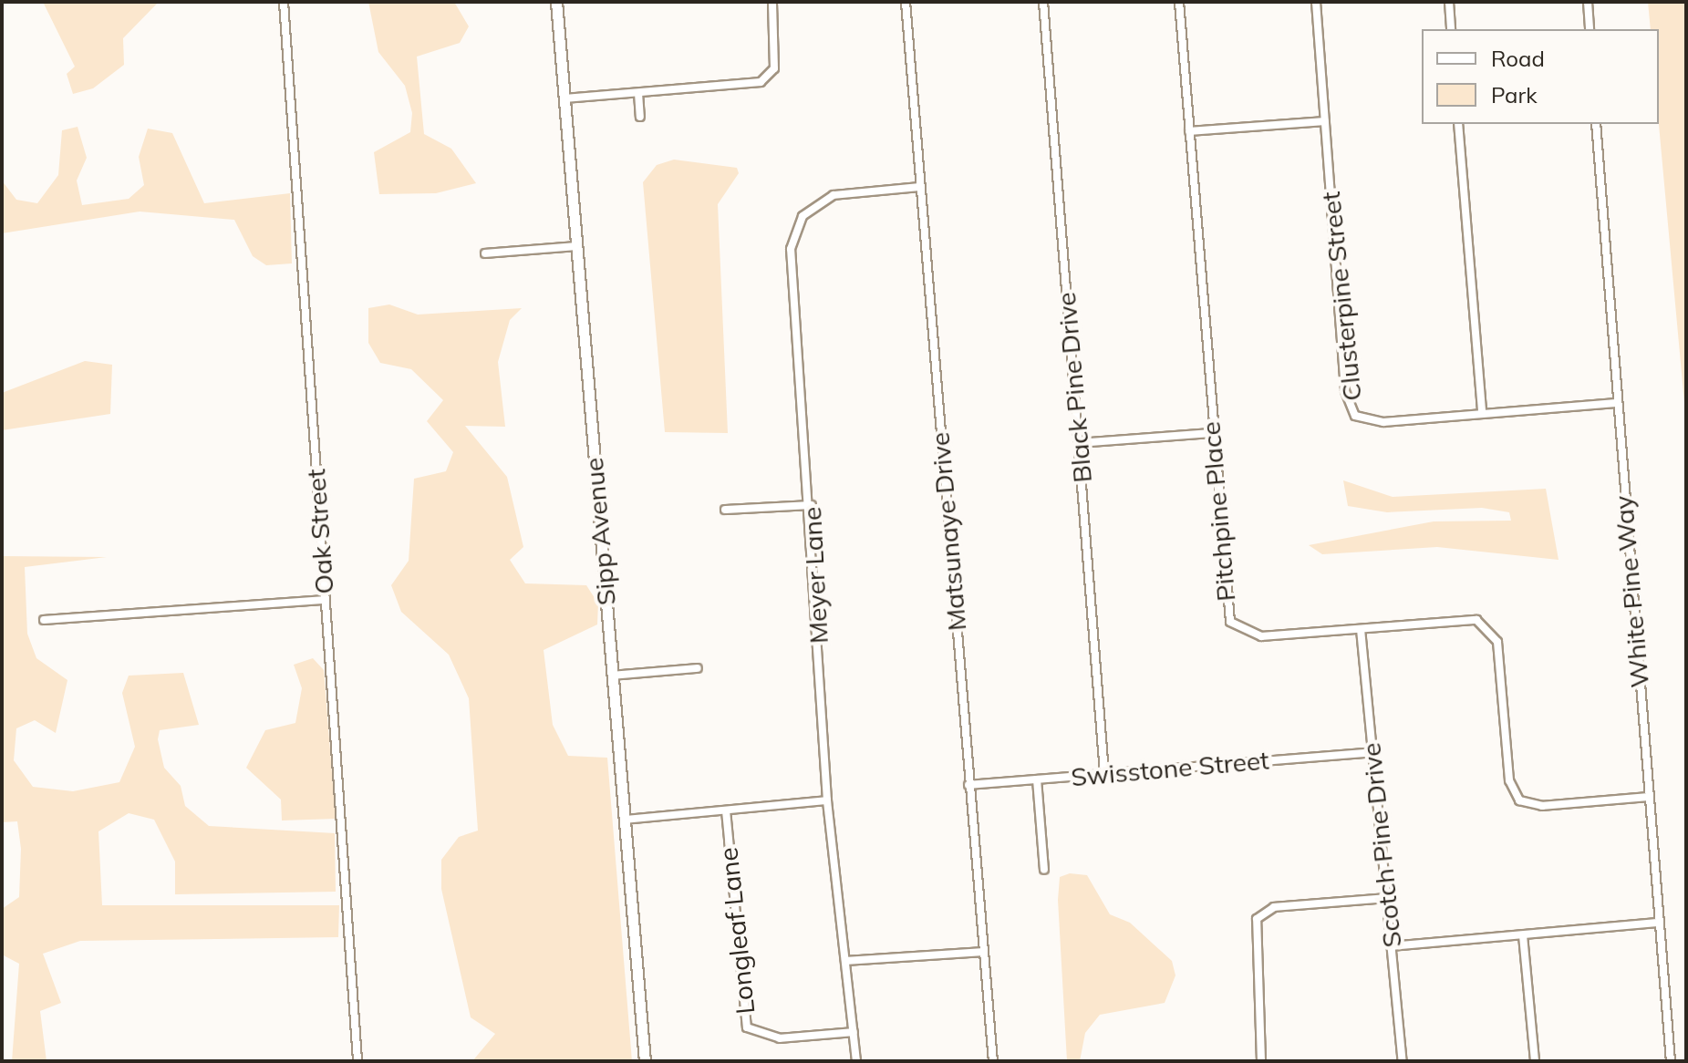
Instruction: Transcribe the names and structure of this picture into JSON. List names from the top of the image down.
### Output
{
  "streets": {
    "street": [
      "Clusterpine Street",
      "Black Pine Drive",
      "Pitchpine Place",
      "Oak Street",
      "Sipp Avenue",
      "Matsunaye Drive",
      "Meyer Lane",
      "White Pine Way",
      "Swisstone Street",
      "Scotch Pine Drive",
      "Longleaf Lane"
    ]
  },
  "crossings": [
    ["Clusterpine Street", "White Pine Way"],
    ["Black Pine Drive", "Swisstone Street"],
    ["Pitchpine Place", "White Pine Way"],
    ["Pitchpine Place", "Scotch Pine Drive"],
    ["Matsunaye Drive", "Meyer Lane"],
    ["Matsunaye Drive", "Swisstone Street"],
    ["Meyer Lane", "Longleaf Lane"],
    ["Swisstone Street", "Scotch Pine Drive"]
  ],
  "legend": ["Road", "Park"]
}
